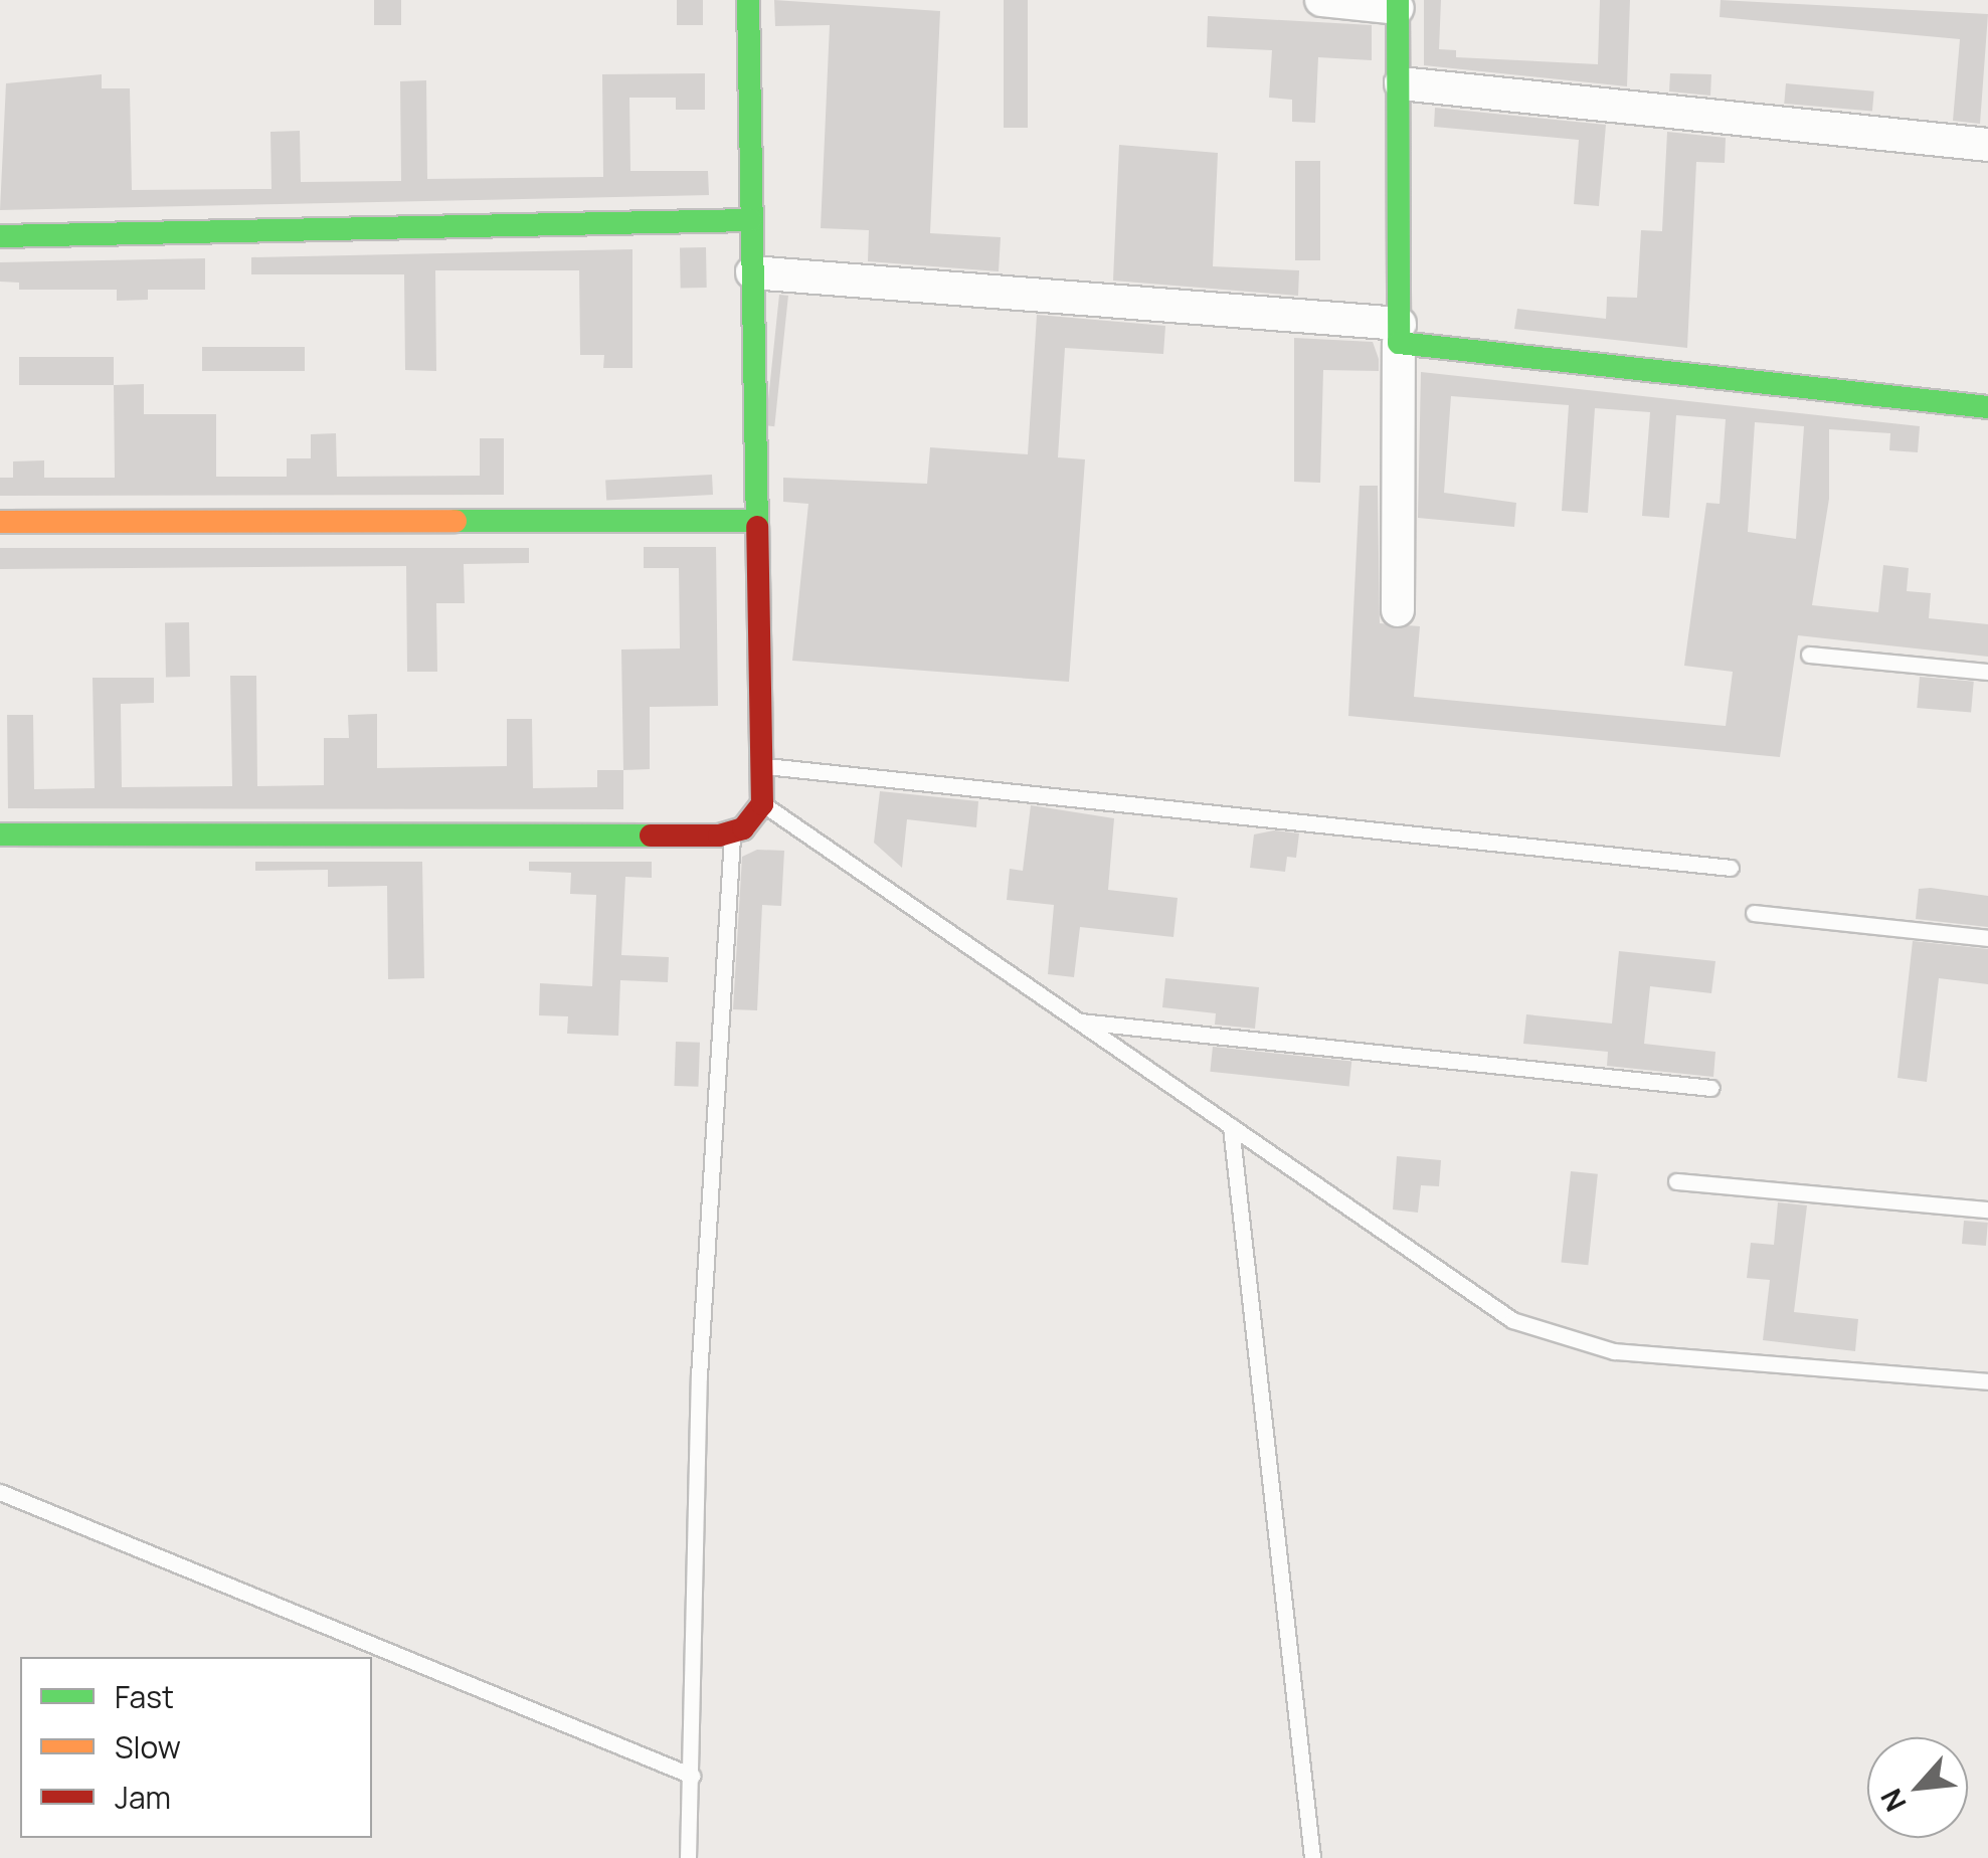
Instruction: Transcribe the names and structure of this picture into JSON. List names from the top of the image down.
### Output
{
  "legend": ["Fast", "Slow", "Jam"],
  "north": "bottom left"
}
